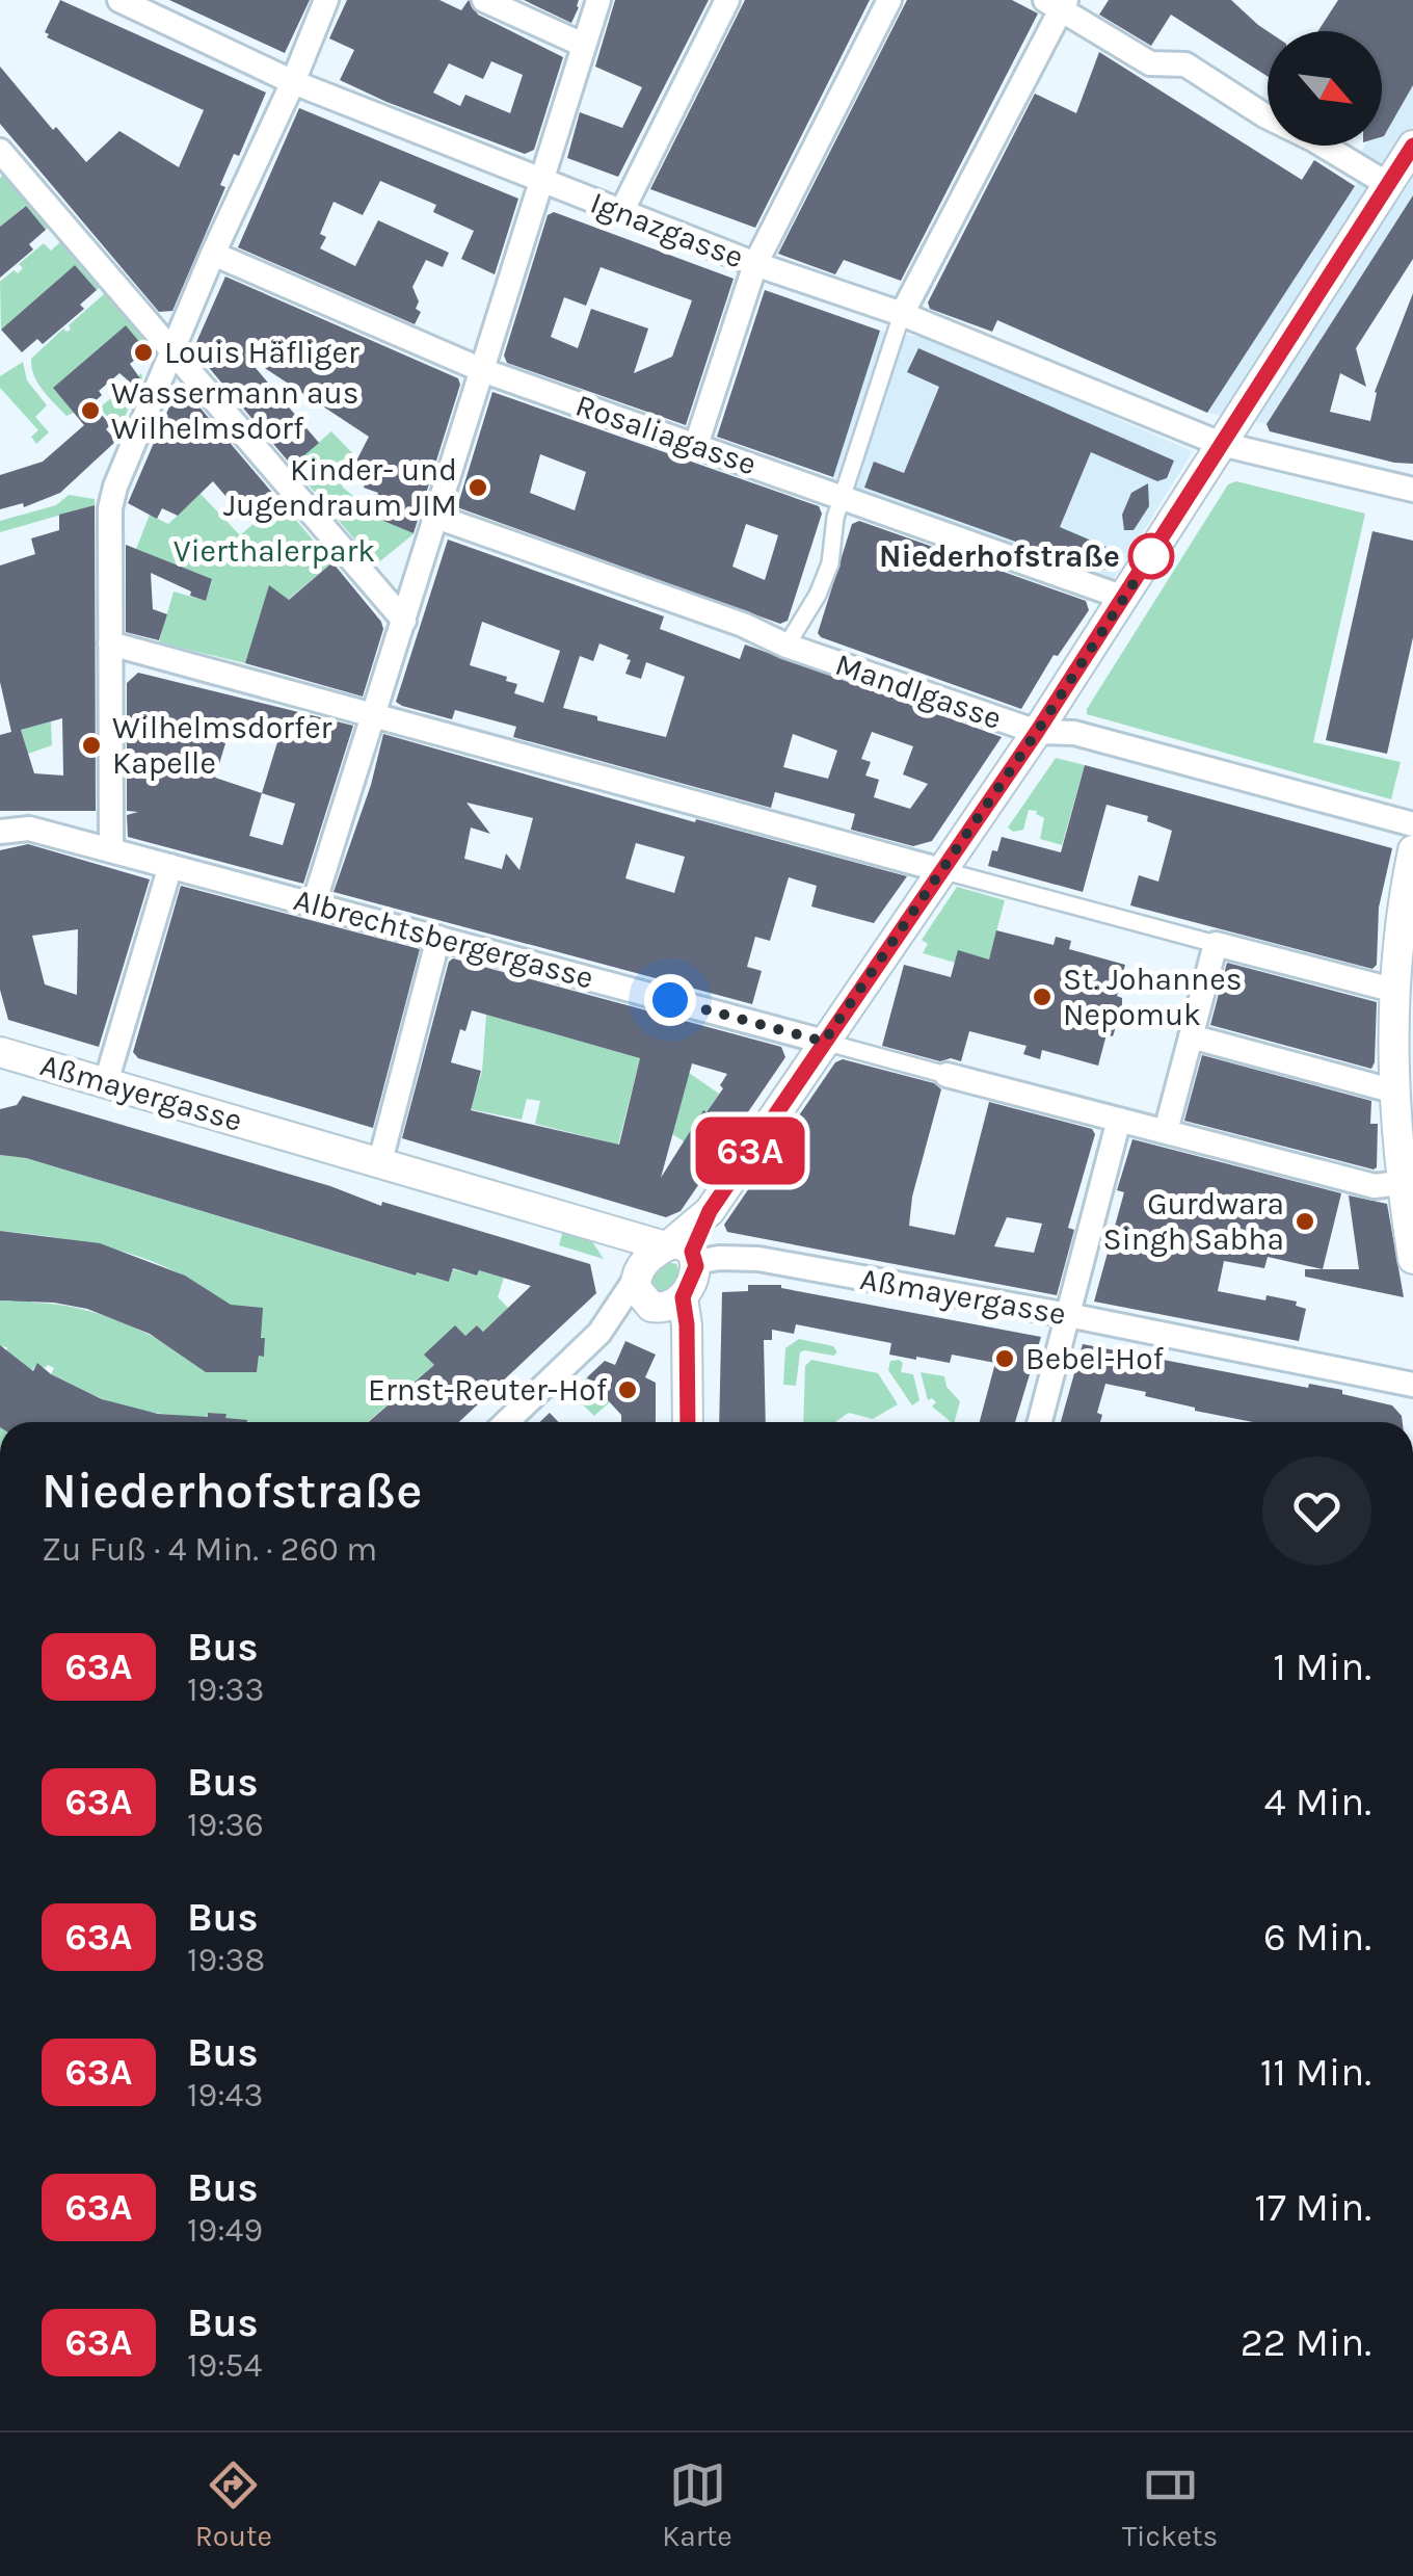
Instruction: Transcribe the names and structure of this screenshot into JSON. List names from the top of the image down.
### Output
{
  "streets": {
    "street": [
      "Ignazgasse",
      "Rosaliagasse",
      "Mandlgasse",
      "Albrechtsbergergasse",
      "Aßmayergasse"
    ]
  },
  "parks": ["Vierthalerpark"],
  "places": [
    "Louis Häfliger",
    "Wassermann aus Wilhelmsdorf",
    "Kinder- und Jugendraum JIM",
    "Niederhofstraße",
    "Wilhelmsdorfer Kapelle",
    "St. Johannes Nepomuk",
    "Gurdwara Singh Sabha",
    "Bebel-Hof",
    "Ernst-Reuter-Hof"
  ],
  "lines": ["bus line 63A"],
  "north": "bottom right",
  "page": {
    "on_map": "63A",
    "heading": ["Niederhofstraße", "Zu Fuß · 4 Min. · 260 m"],
    "list": [
      {
        "mark": "63A",
        "name": "Bus",
        "note": "19:33",
        "value": "1 Min."
      },
      {
        "mark": "63A",
        "name": "Bus",
        "note": "19:36",
        "value": "4 Min."
      },
      {
        "mark": "63A",
        "name": "Bus",
        "note": "19:38",
        "value": "6 Min."
      },
      {
        "mark": "63A",
        "name": "Bus",
        "note": "19:43",
        "value": "11 Min."
      },
      {
        "mark": "63A",
        "name": "Bus",
        "note": "19:49",
        "value": "17 Min."
      },
      {
        "mark": "63A",
        "name": "Bus",
        "note": "19:54",
        "value": "22 Min."
      }
    ],
    "tabs": ["Route", "Karte", "Tickets"]
  }
}
